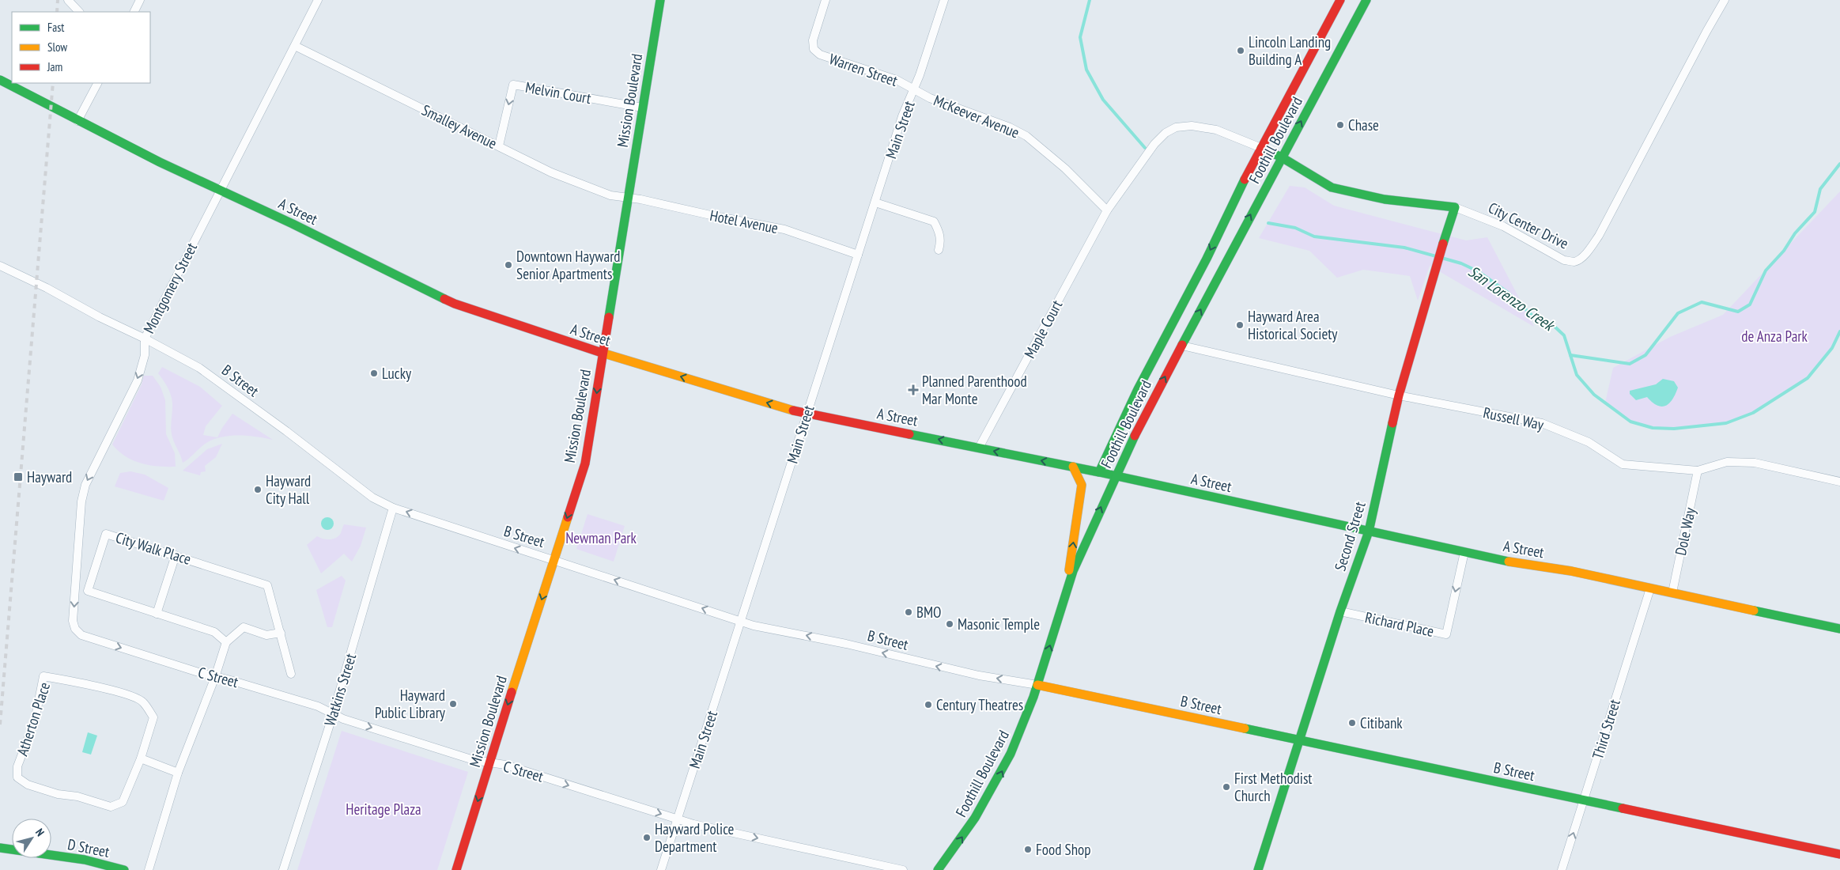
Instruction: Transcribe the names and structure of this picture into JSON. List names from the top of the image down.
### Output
{
  "streets": {
    "main road": [
      "Mission Boulevard",
      "Foothill Boulevard",
      "A Street",
      "City Center Drive",
      "B Street",
      "Second Street",
      "D Street"
    ],
    "street": [
      "Warren Street",
      "Melvin Court",
      "McKeever Avenue",
      "Smalley Avenue",
      "Main Street",
      "Hotel Avenue",
      "Montgomery Street",
      "Maple Court",
      "Russell Way",
      "Dole Way",
      "City Walk Place",
      "Richard Place",
      "C Street",
      "Watkins Street",
      "Atherton Place",
      "Third Street"
    ]
  },
  "crossings": [
    ["Warren Street", "McKeever Avenue"],
    ["Warren Street", "Main Street"],
    ["Melvin Court", "Mission Boulevard"],
    ["Melvin Court", "Smalley Avenue"],
    ["Mission Boulevard", "Smalley Avenue"],
    ["Mission Boulevard", "A Street"],
    ["Mission Boulevard", "Hotel Avenue"],
    ["Mission Boulevard", "B Street"],
    ["Mission Boulevard", "C Street"],
    ["McKeever Avenue", "Main Street"],
    ["McKeever Avenue", "City Center Drive"],
    ["McKeever Avenue", "Maple Court"],
    ["Smalley Avenue", "Hotel Avenue"],
    ["Smalley Avenue", "Montgomery Street"],
    ["Main Street", "A Street"],
    ["Main Street", "Hotel Avenue"],
    ["Main Street", "B Street"],
    ["Main Street", "C Street"],
    ["Foothill Boulevard", "A Street"],
    ["Foothill Boulevard", "City Center Drive"],
    ["Foothill Boulevard", "B Street"],
    ["Foothill Boulevard", "Russell Way"],
    ["A Street", "Montgomery Street"],
    ["A Street", "Maple Court"],
    ["A Street", "Dole Way"],
    ["A Street", "Second Street"],
    ["A Street", "Richard Place"],
    ["A Street", "Third Street"],
    ["City Center Drive", "Maple Court"],
    ["City Center Drive", "Second Street"],
    ["Montgomery Street", "B Street"],
    ["Montgomery Street", "C Street"],
    ["B Street", "Second Street"],
    ["B Street", "Watkins Street"],
    ["B Street", "Third Street"],
    ["Russell Way", "Dole Way"],
    ["Russell Way", "Second Street"],
    ["Second Street", "Richard Place"],
    ["C Street", "Watkins Street"]
  ],
  "one_way": ["Mission Boulevard", "Montgomery Street", "C Street"],
  "water": ["San Lorenzo Creek"],
  "parks": ["de Anza Park", "Newman Park", "Heritage Plaza"],
  "places": {
    "other": [
      "Lincoln Landing Building A",
      "Chase",
      "Downtown Hayward Senior Apartments",
      "Hayward Area Historical Society",
      "Lucky",
      "Hayward City Hall",
      "BMO",
      "Masonic Temple",
      "Hayward Public Library",
      "Century Theatres",
      "Citibank",
      "First Methodist Church",
      "Hayward Police Department",
      "Food Shop"
    ],
    "health": ["Planned Parenthood Mar Monte"],
    "transit": ["Hayward"]
  },
  "legend": ["Fast", "Slow", "Jam"],
  "north": "top right"
}
